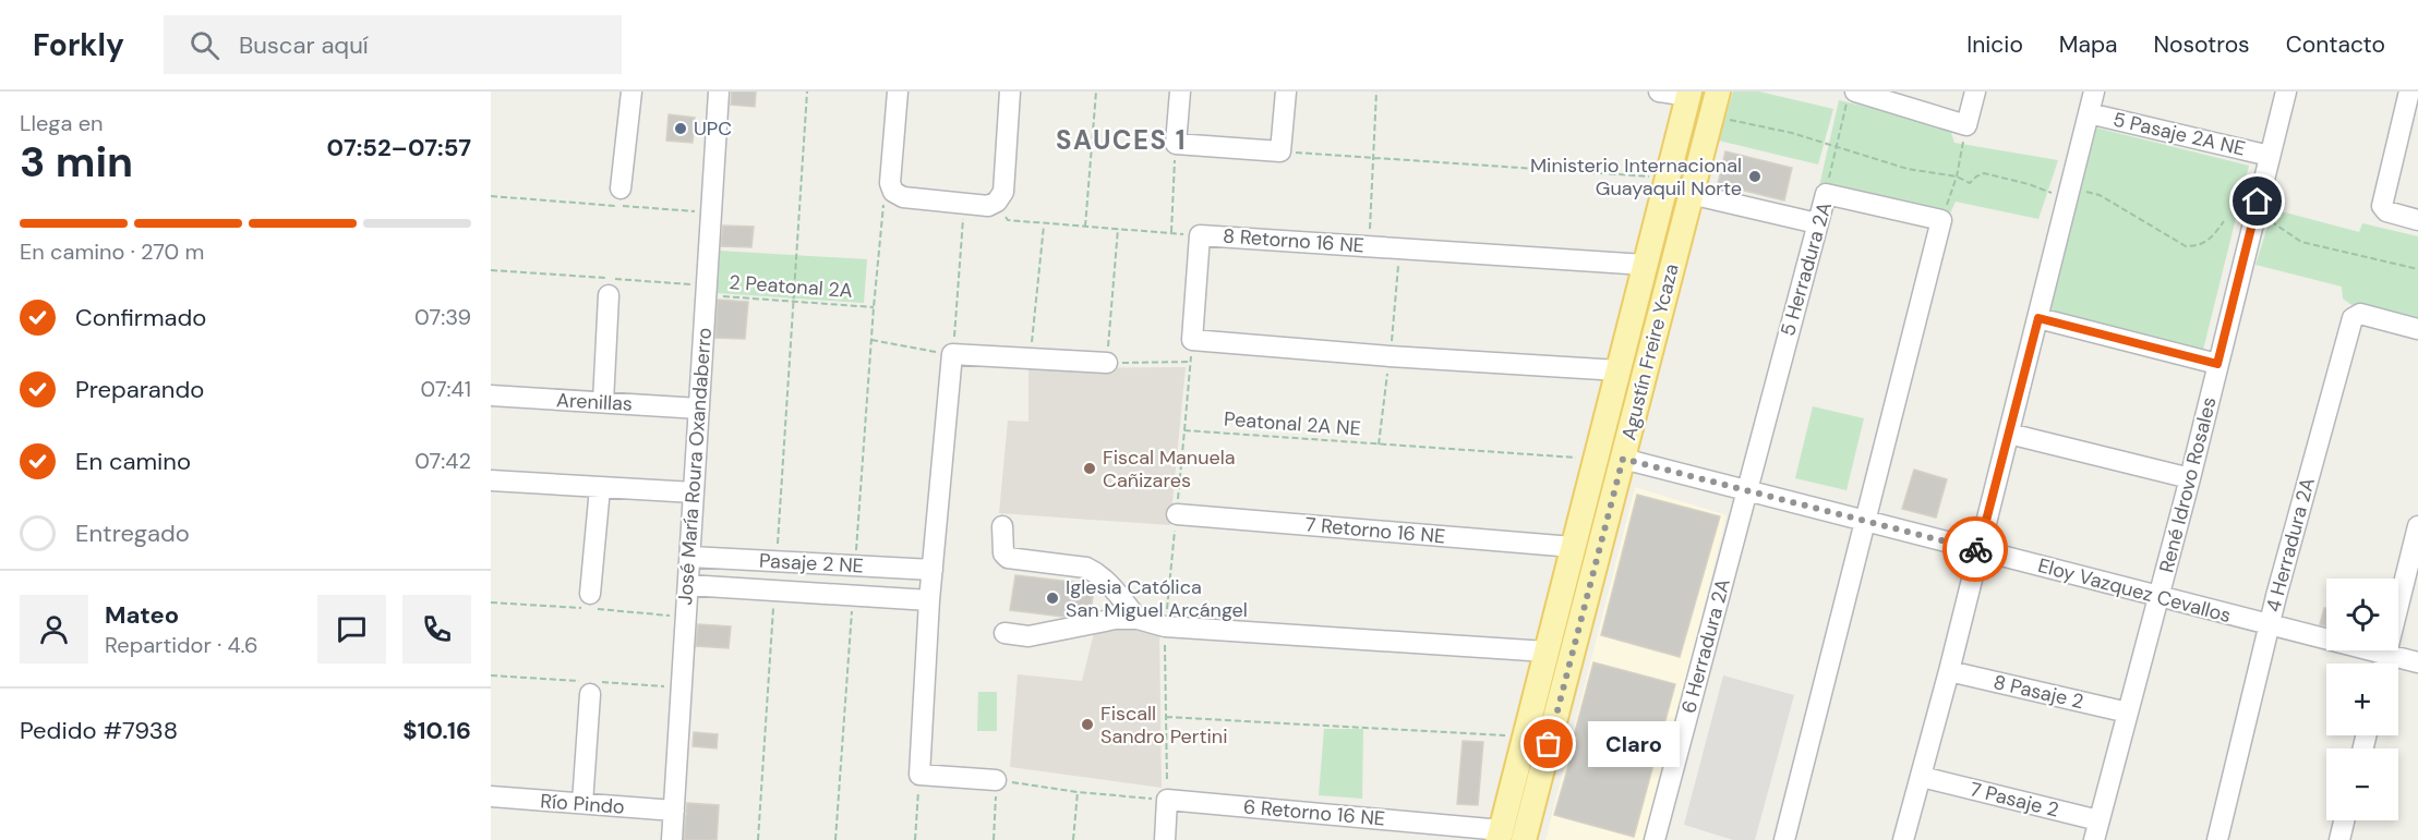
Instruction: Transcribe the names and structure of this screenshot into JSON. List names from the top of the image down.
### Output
{
  "streets": {
    "main road": ["Agustín Freire Ycaza"],
    "street": [
      "5 Pasaje 2A NE",
      "8 Retorno 16 NE",
      "5 Herradura 2A",
      "Arenillas",
      "José María Roura Oxandaberro",
      "René Idrovo Rosales",
      "7 Retorno 16 NE",
      "4 Herradura 2A",
      "Pasaje 2 NE",
      "Eloy Vazquez Cevallos",
      "6 Herradura 2A",
      "8 Pasaje 2",
      "7 Pasaje 2",
      "Río Pindo",
      "6 Retorno 16 NE"
    ],
    "path": ["2 Peatonal 2A", "Peatonal 2A NE"]
  },
  "crossings": [
    ["5 Pasaje 2A NE", "René Idrovo Rosales"],
    ["8 Retorno 16 NE", "Agustín Freire Ycaza"],
    ["5 Herradura 2A", "Eloy Vazquez Cevallos"],
    ["5 Herradura 2A", "6 Herradura 2A"],
    ["2 Peatonal 2A", "José María Roura Oxandaberro"],
    ["Agustín Freire Ycaza", "Peatonal 2A NE"],
    ["Agustín Freire Ycaza", "7 Retorno 16 NE"],
    ["Agustín Freire Ycaza", "Eloy Vazquez Cevallos"],
    ["Agustín Freire Ycaza", "6 Retorno 16 NE"],
    ["Arenillas", "José María Roura Oxandaberro"],
    ["José María Roura Oxandaberro", "Pasaje 2 NE"],
    ["José María Roura Oxandaberro", "Río Pindo"],
    ["René Idrovo Rosales", "Eloy Vazquez Cevallos"],
    ["René Idrovo Rosales", "8 Pasaje 2"],
    ["René Idrovo Rosales", "7 Pasaje 2"],
    ["4 Herradura 2A", "Eloy Vazquez Cevallos"],
    ["Eloy Vazquez Cevallos", "6 Herradura 2A"]
  ],
  "districts": ["SAUCES 1"],
  "places": [
    "UPC",
    "Ministerio Internacional Guayaquil Norte",
    "Fiscal Manuela Cañizares",
    "Iglesia Católica San Miguel Arcángel",
    "Fiscall Sandro Pertini",
    "Claro"
  ],
  "page": {
    "header": "Forkly",
    "search": "Buscar aquí",
    "nav": [
      "Inicio",
      "Mapa",
      "Nosotros",
      "Contacto"
    ],
    "heading": ["3 min", "Llega en", "07:52–07:57"],
    "panel": [
      "Mateo",
      "Repartidor · 4.6",
      "Pedido #7938",
      "$10.16"
    ],
    "bar": "En camino · 270 m",
    "list": [
      ["Confirmado", "07:39"],
      ["Preparando", "07:41"],
      ["En camino", "07:42"],
      "Entregado"
    ],
    "map_buttons": ["+", "−"],
    "bubble": "Claro"
  }
}
